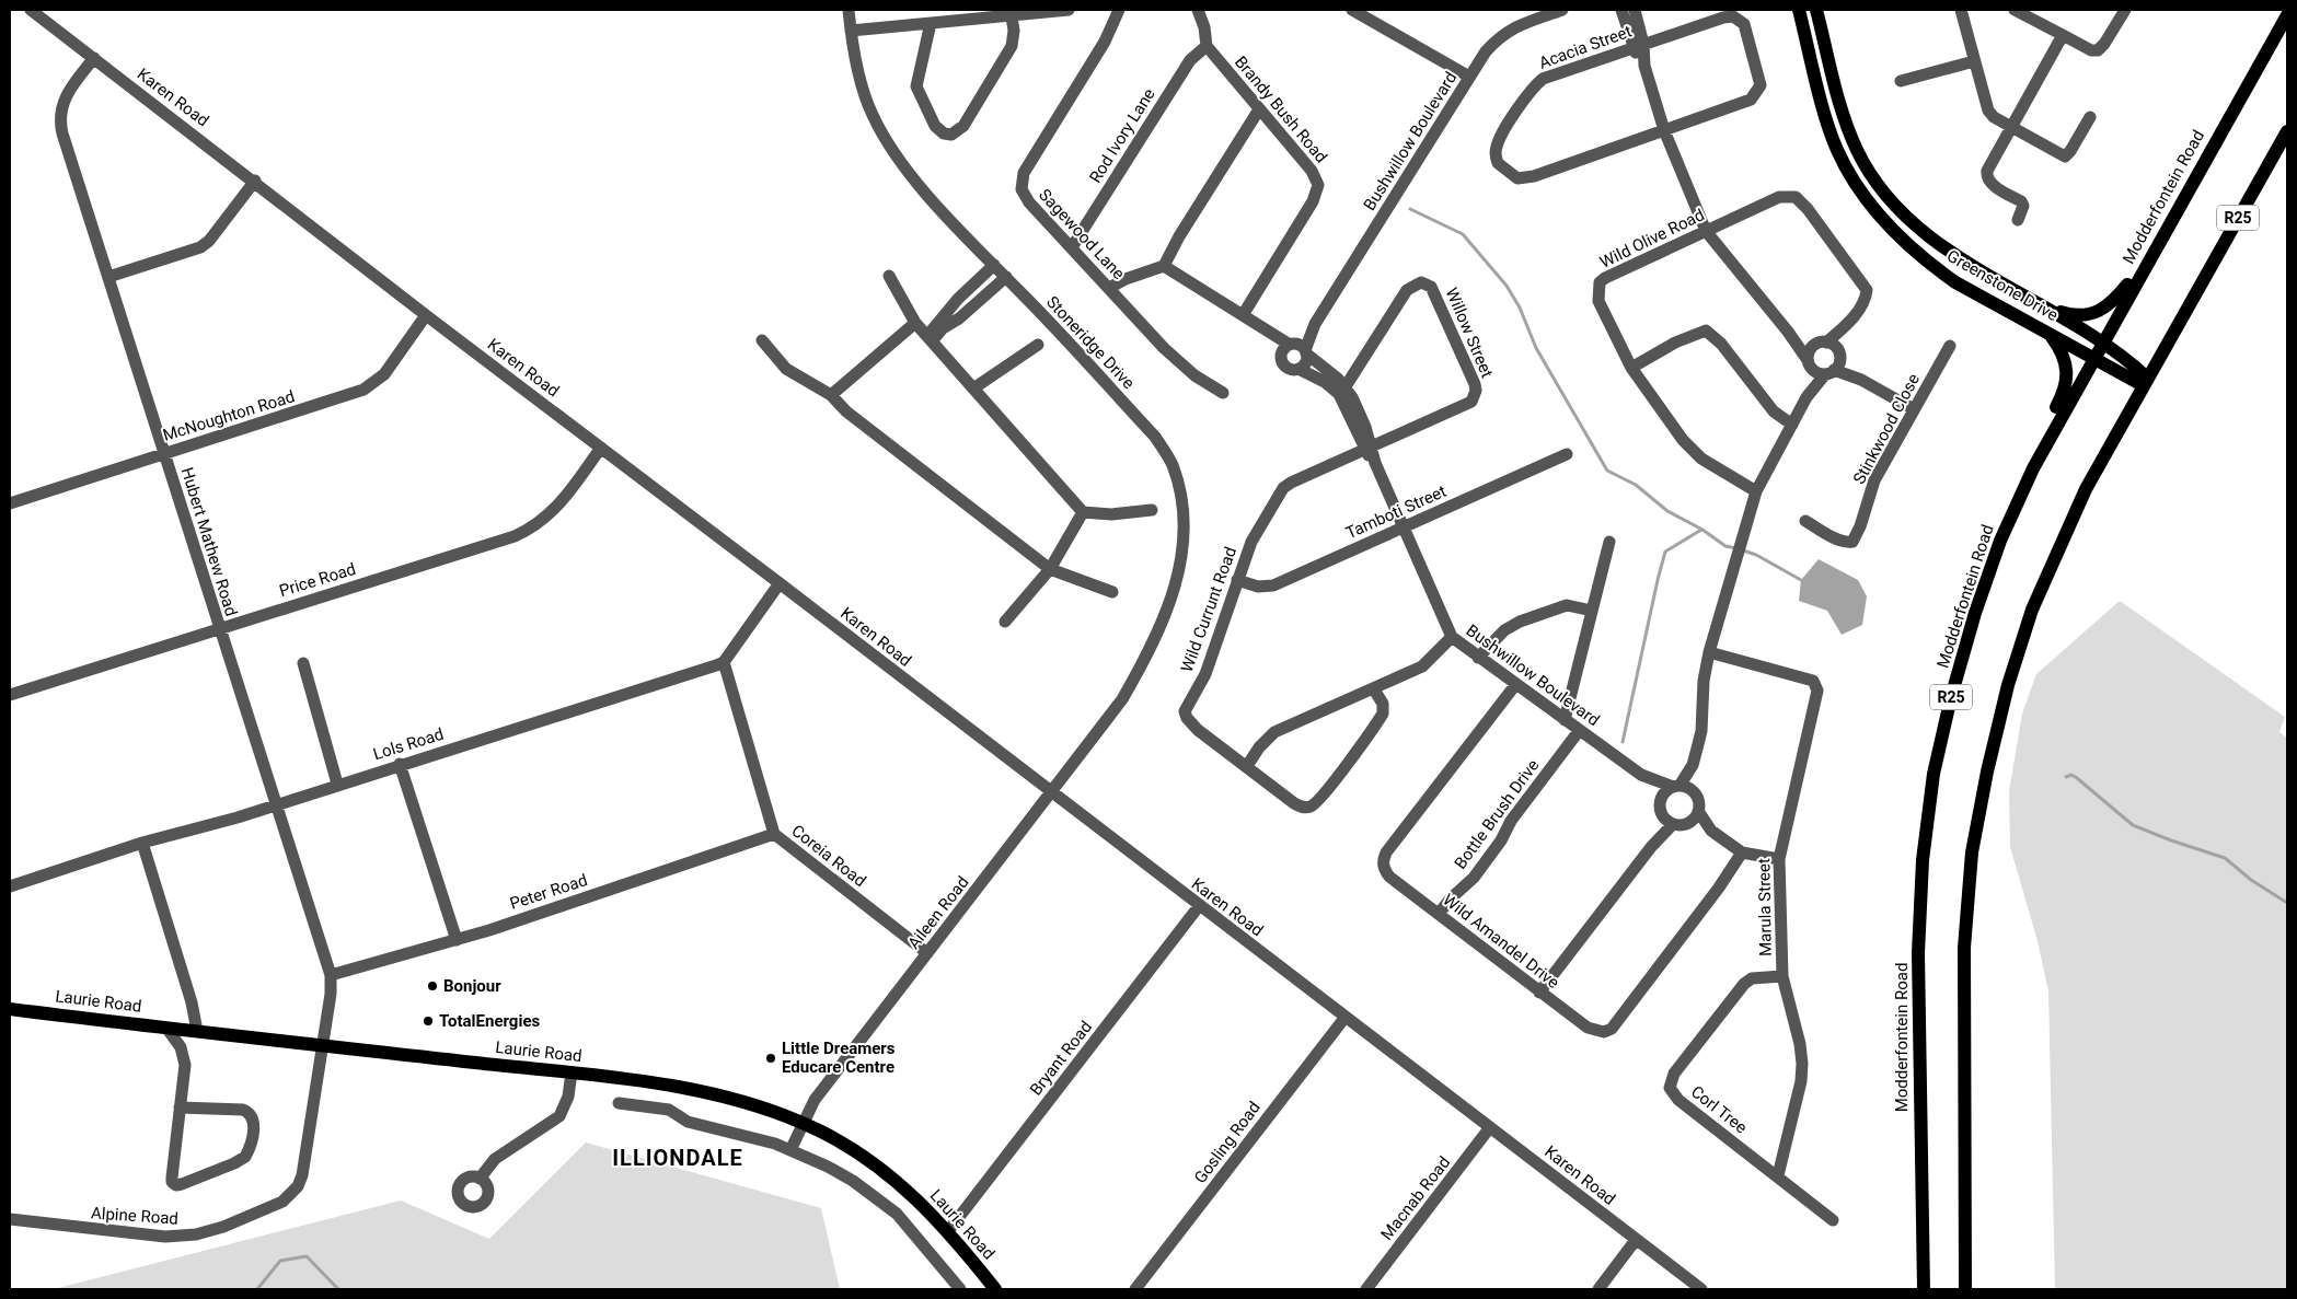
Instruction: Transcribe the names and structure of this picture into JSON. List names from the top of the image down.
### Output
{
  "streets": {
    "main road": [
      "Modderfontein Road",
      "R25",
      "Greenstone Drive",
      "Laurie Road"
    ],
    "street": [
      "Acacia Street",
      "Karen Road",
      "Brandy Bush Road",
      "Rod Ivory Lane",
      "Bushwillow Boulevard",
      "Sagewood Lane",
      "Wild Olive Road",
      "Willow Street",
      "Stoneridge Drive",
      "McNoughton Road",
      "Stinkwood Close",
      "Tamboti Street",
      "Hubert Mathew Road",
      "Price Road",
      "Wild Currunt Road",
      "Lols Road",
      "Bottle Brush Drive",
      "Coreia Road",
      "Peter Road",
      "Marula Street",
      "Aileen Road",
      "Wild Amandel Drive",
      "Bryant Road",
      "Corl Tree",
      "Gosling Road",
      "Macnab Road",
      "Alpine Road"
    ]
  },
  "crossings": [
    ["Karen Road", "McNoughton Road"],
    ["Karen Road", "Hubert Mathew Road"],
    ["Karen Road", "Price Road"],
    ["Karen Road", "Aileen Road"],
    ["Karen Road", "Bryant Road"],
    ["Karen Road", "Gosling Road"],
    ["Karen Road", "Macnab Road"],
    ["Brandy Bush Road", "Rod Ivory Lane"],
    ["Rod Ivory Lane", "Sagewood Lane"],
    ["Bushwillow Boulevard", "Willow Street"],
    ["Bushwillow Boulevard", "Tamboti Street"],
    ["Bushwillow Boulevard", "Wild Currunt Road"],
    ["Bushwillow Boulevard", "Bottle Brush Drive"],
    ["Bushwillow Boulevard", "Wild Amandel Drive"],
    ["Modderfontein Road", "Greenstone Drive"],
    ["R25", "Greenstone Drive"],
    ["Willow Street", "Wild Currunt Road"],
    ["Stoneridge Drive", "Aileen Road"],
    ["McNoughton Road", "Hubert Mathew Road"],
    ["Tamboti Street", "Wild Currunt Road"],
    ["Hubert Mathew Road", "Price Road"],
    ["Hubert Mathew Road", "Lols Road"],
    ["Hubert Mathew Road", "Peter Road"],
    ["Hubert Mathew Road", "Laurie Road"],
    ["Hubert Mathew Road", "Alpine Road"],
    ["Lols Road", "Coreia Road"],
    ["Bottle Brush Drive", "Wild Amandel Drive"],
    ["Coreia Road", "Peter Road"],
    ["Coreia Road", "Aileen Road"],
    ["Marula Street", "Corl Tree"],
    ["Aileen Road", "Laurie Road"],
    ["Laurie Road", "Bryant Road"],
    ["Laurie Road", "Alpine Road"]
  ],
  "districts": ["ILLIONDALE"],
  "places": ["Bonjour", "TotalEnergies", "Little Dreamers Educare Centre"]
}
